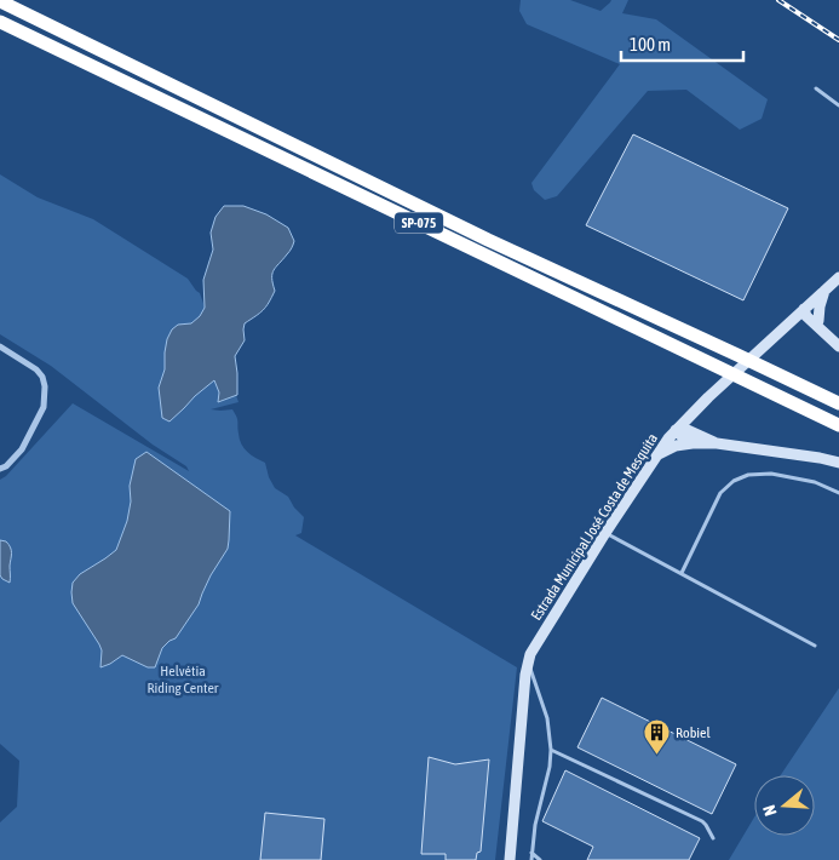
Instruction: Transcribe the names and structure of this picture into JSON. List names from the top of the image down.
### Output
{
  "streets": {
    "highway": ["SP-075"],
    "main road": ["Estrada Municipal José Costa de Mesquita"]
  },
  "parks": ["Helvétia Riding Center"],
  "places": {
    "building": ["Robiel"]
  },
  "scale_bar": "100 m",
  "north": "left"
}
